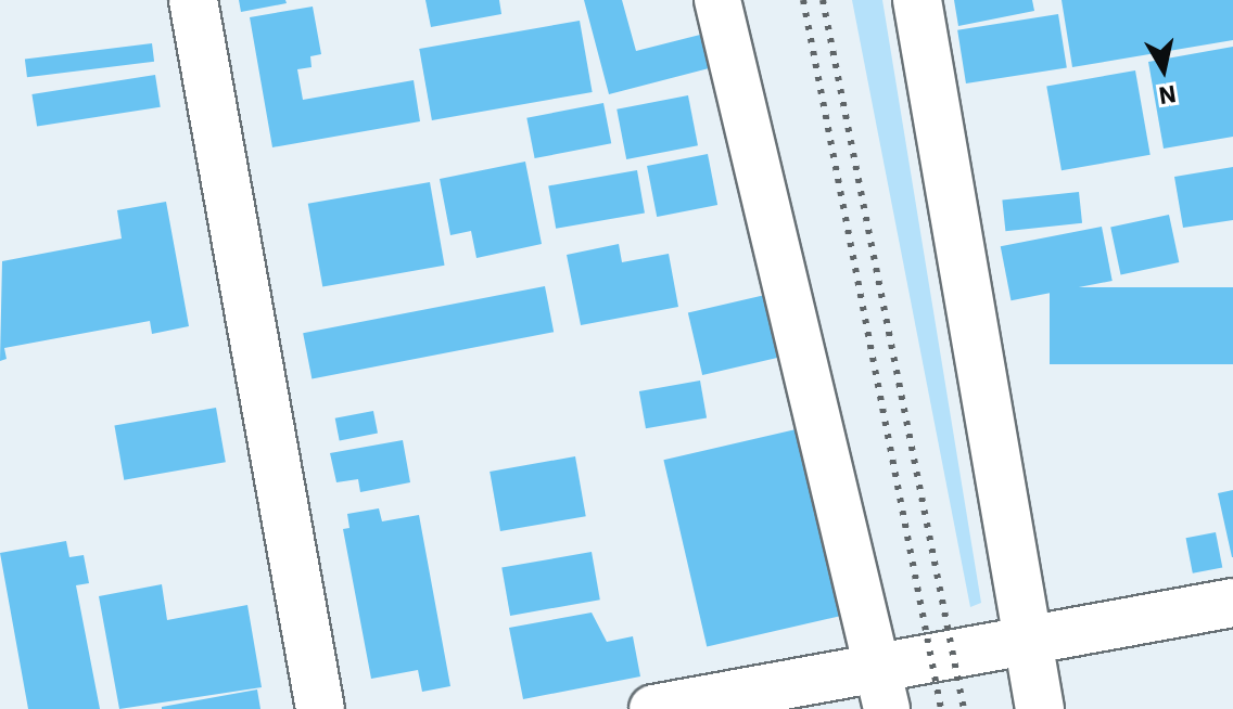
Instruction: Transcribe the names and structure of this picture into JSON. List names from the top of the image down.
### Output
{
  "north": "bottom"
}
